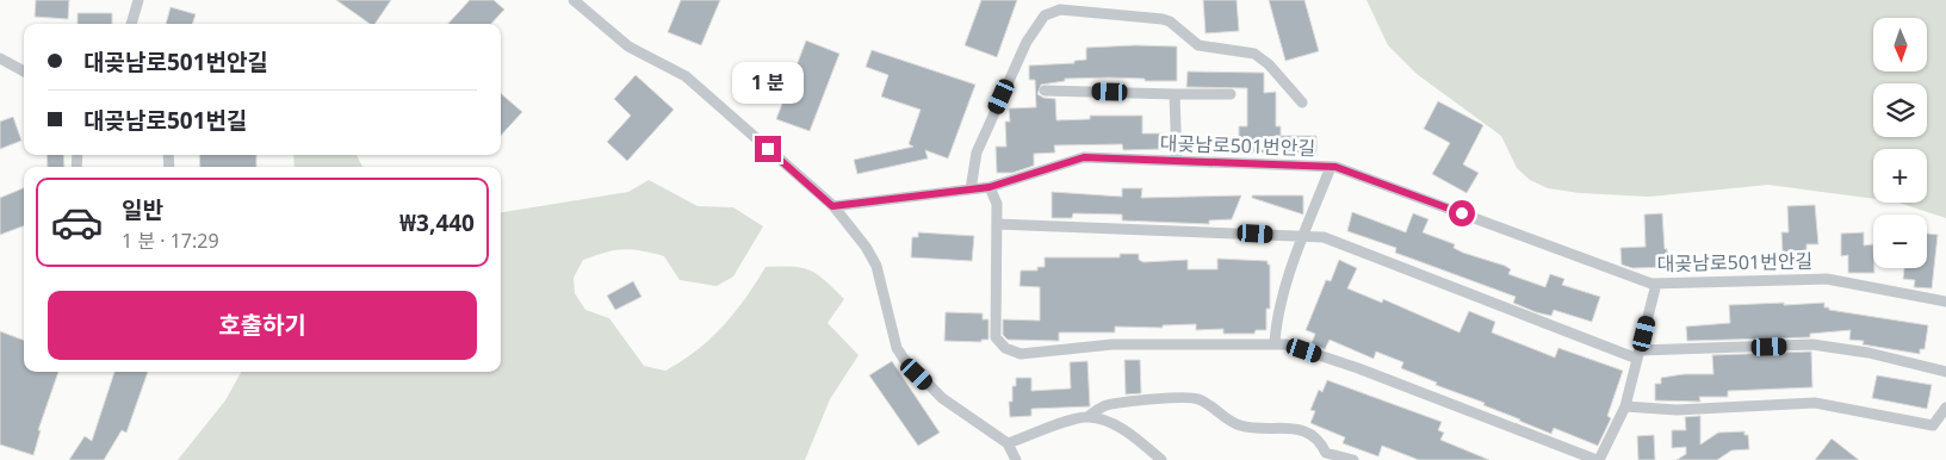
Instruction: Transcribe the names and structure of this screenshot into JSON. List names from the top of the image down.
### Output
{
  "streets": {
    "lane": ["대곶남로501번안길"]
  },
  "north": "bottom",
  "page": {
    "map_buttons": ["+", "−"],
    "banner": ["대곶남로501번안길", "대곶남로501번길"],
    "bubble": "1 분",
    "list": [
      {
        "name": "일반",
        "note": "1 분 · 17:29",
        "value": "₩3,440"
      }
    ],
    "buttons": "호출하기"
  }
}
